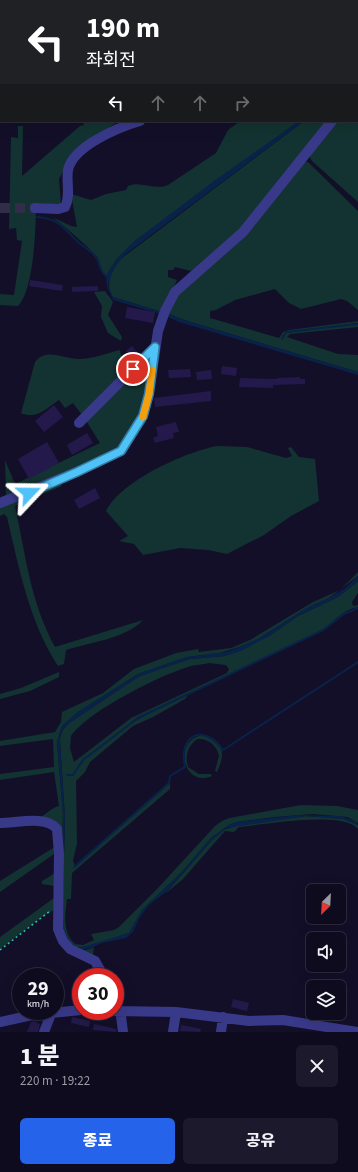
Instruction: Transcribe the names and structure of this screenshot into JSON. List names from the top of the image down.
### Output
{
  "north": "bottom left",
  "page": {
    "turn": ["190 m", "좌회전"],
    "speed": "29 km/h",
    "limit": "30",
    "heading": ["1 분", "220 m · 19:22"],
    "buttons": ["종료", "공유"]
  }
}
